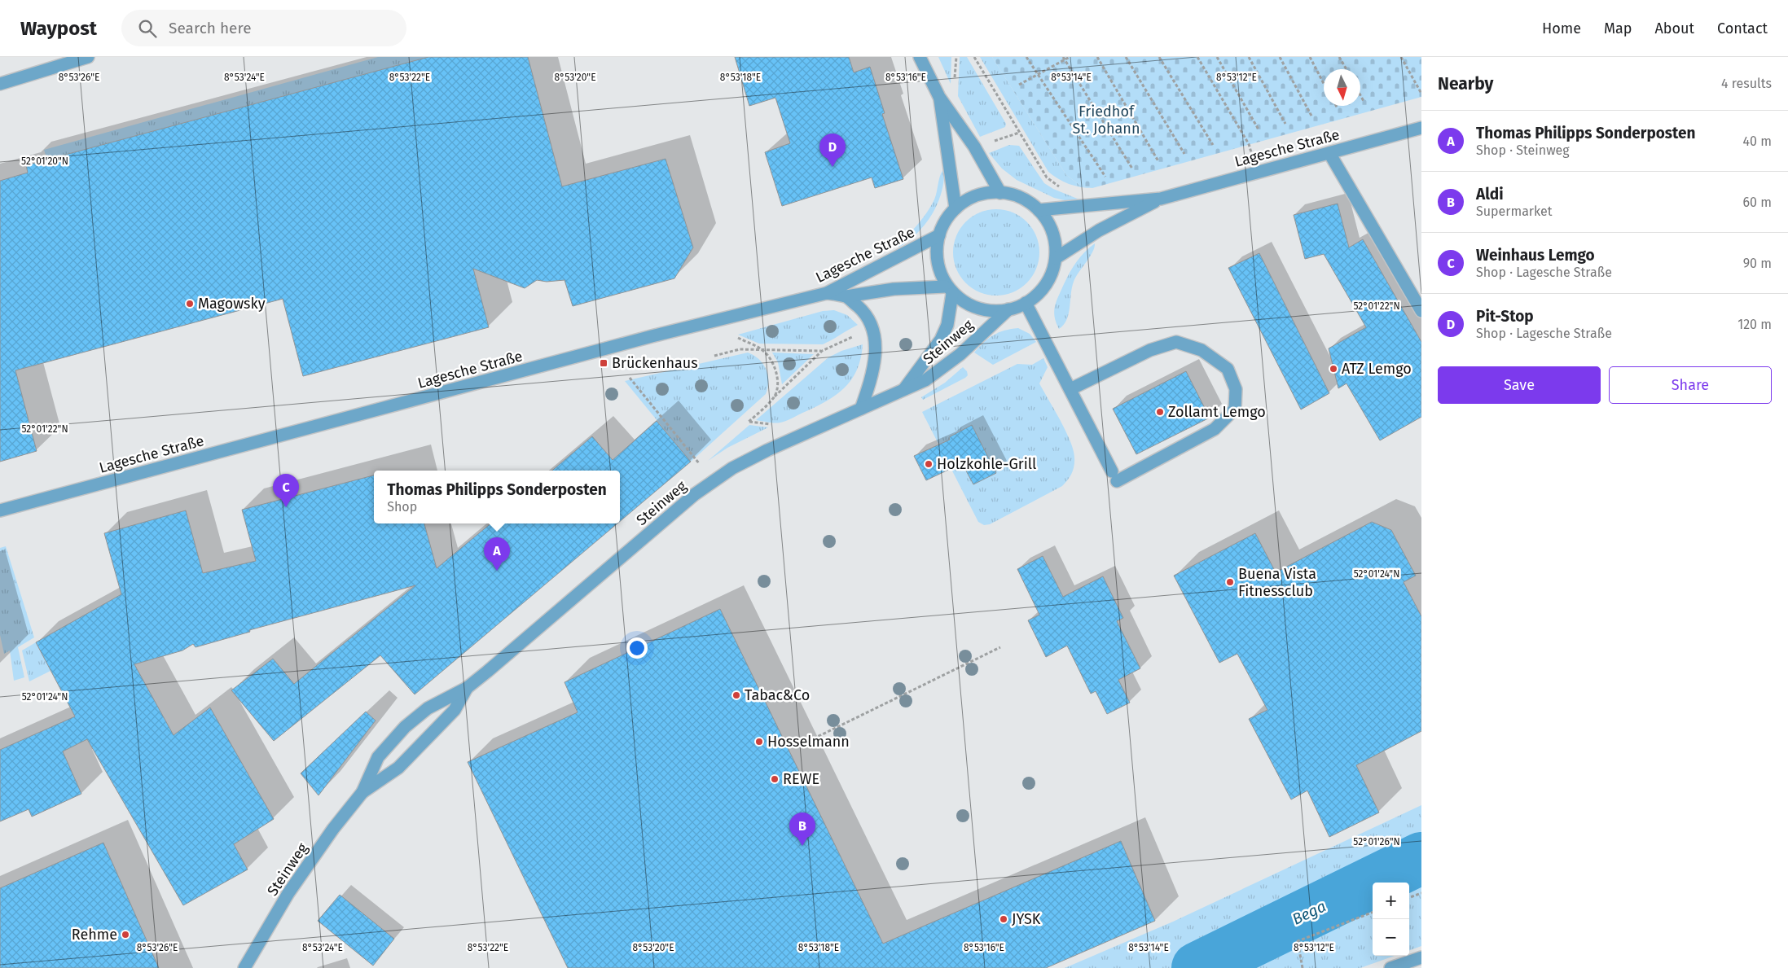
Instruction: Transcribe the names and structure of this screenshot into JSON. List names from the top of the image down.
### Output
{
  "streets": {
    "street": ["Lagesche Straße", "Steinweg"]
  },
  "crossings": [
    ["Lagesche Straße", "Steinweg"]
  ],
  "water": ["Bega"],
  "parks": ["Friedhof St. Johann"],
  "places": {
    "other": [
      "Magowsky",
      "ATZ Lemgo",
      "Zollamt Lemgo",
      "Holzkohle-Grill",
      "Buena Vista Fitnessclub",
      "Tabac&Co",
      "Hosselmann",
      "REWE",
      "JYSK",
      "Rehme"
    ],
    "transit": ["Brückenhaus"]
  },
  "north": "bottom",
  "page": {
    "header": "Waypost",
    "search": "Search here",
    "nav": [
      "Home",
      "Map",
      "About",
      "Contact"
    ],
    "heading": ["Nearby", "4 results"],
    "list": [
      {
        "mark": "A",
        "name": "Thomas Philipps Sonderposten",
        "note": "Shop · Steinweg",
        "value": "40 m"
      },
      {
        "mark": "B",
        "name": "Aldi",
        "note": "Supermarket",
        "value": "60 m"
      },
      {
        "mark": "C",
        "name": "Weinhaus Lemgo",
        "note": "Shop · Lagesche Straße",
        "value": "90 m"
      },
      {
        "mark": "D",
        "name": "Pit-Stop",
        "note": "Shop · Lagesche Straße",
        "value": "120 m"
      }
    ],
    "pins": [
      "D",
      "C",
      "A",
      "B"
    ],
    "buttons": ["Save", "Share"],
    "popup": ["Thomas Philipps Sonderposten", "Shop"],
    "map_buttons": ["+", "−"]
  },
  "coordinates": [
    "8°53'26\"E",
    "8°53'24\"E",
    "8°53'22\"E",
    "8°53'20\"E",
    "8°53'18\"E",
    "8°53'16\"E",
    "8°53'14\"E",
    "8°53'12\"E",
    "52°01'20\"N",
    "52°01'22\"N",
    "52°01'24\"N",
    "52°01'26\"N"
  ]
}
